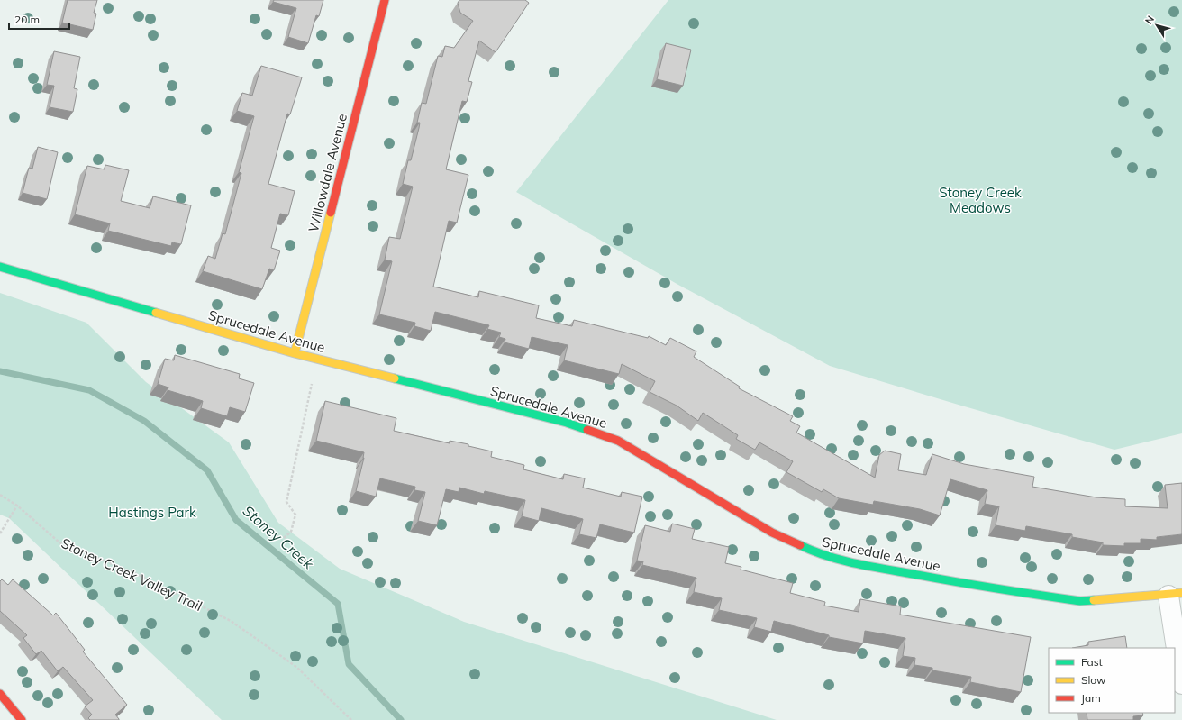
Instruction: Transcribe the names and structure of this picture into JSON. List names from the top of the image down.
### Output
{
  "streets": {
    "street": ["Willowdale Avenue", "Sprucedale Avenue"],
    "path": ["Stoney Creek Valley Trail"]
  },
  "crossings": [
    ["Willowdale Avenue", "Sprucedale Avenue"]
  ],
  "water": ["Stoney Creek"],
  "parks": ["Stoney Creek Meadows", "Hastings Park"],
  "legend": ["Fast", "Slow", "Jam"],
  "scale_bar": "20 m",
  "north": "top left"
}
